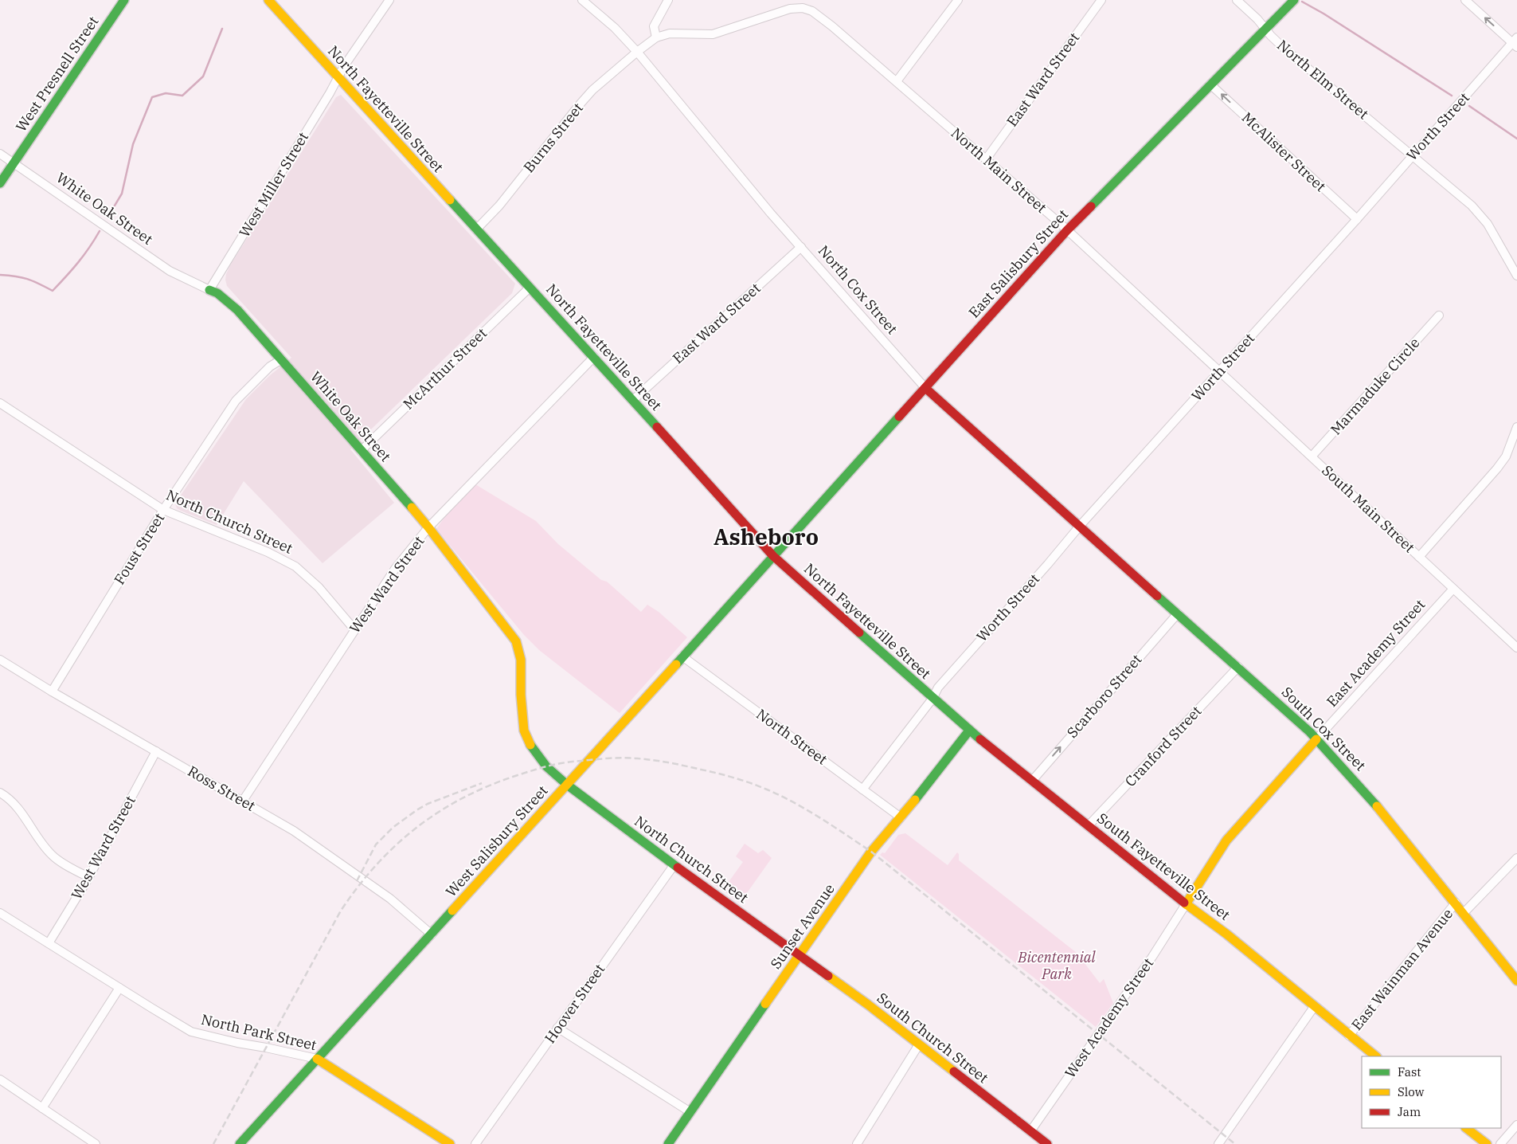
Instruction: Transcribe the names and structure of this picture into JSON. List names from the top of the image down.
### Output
{
  "streets": {
    "main road": [
      "West Presnell Street",
      "North Fayetteville Street",
      "White Oak Street",
      "East Salisbury Street",
      "North Cox Street",
      "North Church Street",
      "East Academy Street",
      "South Cox Street",
      "West Salisbury Street",
      "South Fayetteville Street",
      "Sunset Avenue",
      "North Park Street",
      "South Church Street"
    ],
    "street": [
      "East Ward Street",
      "North Elm Street",
      "Worth Street",
      "Burns Street",
      "McAlister Street",
      "North Main Street",
      "West Miller Street",
      "McArthur Street",
      "Marmaduke Circle",
      "South Main Street",
      "Foust Street",
      "West Ward Street",
      "Scarboro Street",
      "North Street",
      "Cranford Street",
      "Ross Street",
      "East Wainman Avenue",
      "Hoover Street",
      "West Academy Street"
    ]
  },
  "crossings": [
    ["West Presnell Street", "White Oak Street"],
    ["East Ward Street", "North Fayetteville Street"],
    ["East Ward Street", "North Main Street"],
    ["East Ward Street", "North Cox Street"],
    ["North Elm Street", "Worth Street"],
    ["North Elm Street", "East Salisbury Street"],
    ["North Fayetteville Street", "Worth Street"],
    ["North Fayetteville Street", "Burns Street"],
    ["North Fayetteville Street", "West Miller Street"],
    ["North Fayetteville Street", "East Salisbury Street"],
    ["North Fayetteville Street", "McArthur Street"],
    ["North Fayetteville Street", "West Ward Street"],
    ["North Fayetteville Street", "West Salisbury Street"],
    ["North Fayetteville Street", "South Fayetteville Street"],
    ["Worth Street", "McAlister Street"],
    ["Worth Street", "North Main Street"],
    ["Worth Street", "North Cox Street"],
    ["Worth Street", "South Main Street"],
    ["Worth Street", "South Cox Street"],
    ["Worth Street", "North Street"],
    ["Worth Street", "South Fayetteville Street"],
    ["Burns Street", "North Main Street"],
    ["Burns Street", "North Cox Street"],
    ["McAlister Street", "East Salisbury Street"],
    ["North Main Street", "East Salisbury Street"],
    ["North Main Street", "South Main Street"],
    ["West Miller Street", "White Oak Street"],
    ["White Oak Street", "McArthur Street"],
    ["White Oak Street", "North Church Street"],
    ["White Oak Street", "Foust Street"],
    ["White Oak Street", "West Ward Street"],
    ["White Oak Street", "West Salisbury Street"],
    ["East Salisbury Street", "North Cox Street"],
    ["East Salisbury Street", "West Salisbury Street"],
    ["North Cox Street", "South Cox Street"],
    ["Marmaduke Circle", "South Main Street"],
    ["South Main Street", "East Academy Street"],
    ["North Church Street", "Foust Street"],
    ["North Church Street", "West Ward Street"],
    ["North Church Street", "West Salisbury Street"],
    ["North Church Street", "Sunset Avenue"],
    ["North Church Street", "Hoover Street"],
    ["North Church Street", "South Church Street"],
    ["Foust Street", "Ross Street"],
    ["West Ward Street", "Ross Street"],
    ["West Ward Street", "North Park Street"],
    ["East Academy Street", "South Cox Street"],
    ["East Academy Street", "South Fayetteville Street"],
    ["East Academy Street", "West Academy Street"],
    ["Scarboro Street", "South Cox Street"],
    ["Scarboro Street", "South Fayetteville Street"],
    ["South Cox Street", "Cranford Street"],
    ["South Cox Street", "East Wainman Avenue"],
    ["North Street", "West Salisbury Street"],
    ["North Street", "Sunset Avenue"],
    ["Cranford Street", "South Fayetteville Street"],
    ["Ross Street", "West Salisbury Street"],
    ["West Salisbury Street", "North Park Street"],
    ["South Fayetteville Street", "Sunset Avenue"],
    ["South Fayetteville Street", "East Wainman Avenue"],
    ["South Fayetteville Street", "West Academy Street"],
    ["Sunset Avenue", "South Church Street"],
    ["West Academy Street", "South Church Street"]
  ],
  "one_way": ["McAlister Street", "Scarboro Street"],
  "districts": ["Asheboro"],
  "parks": ["Bicentennial Park"],
  "legend": ["Fast", "Slow", "Jam"]
}
